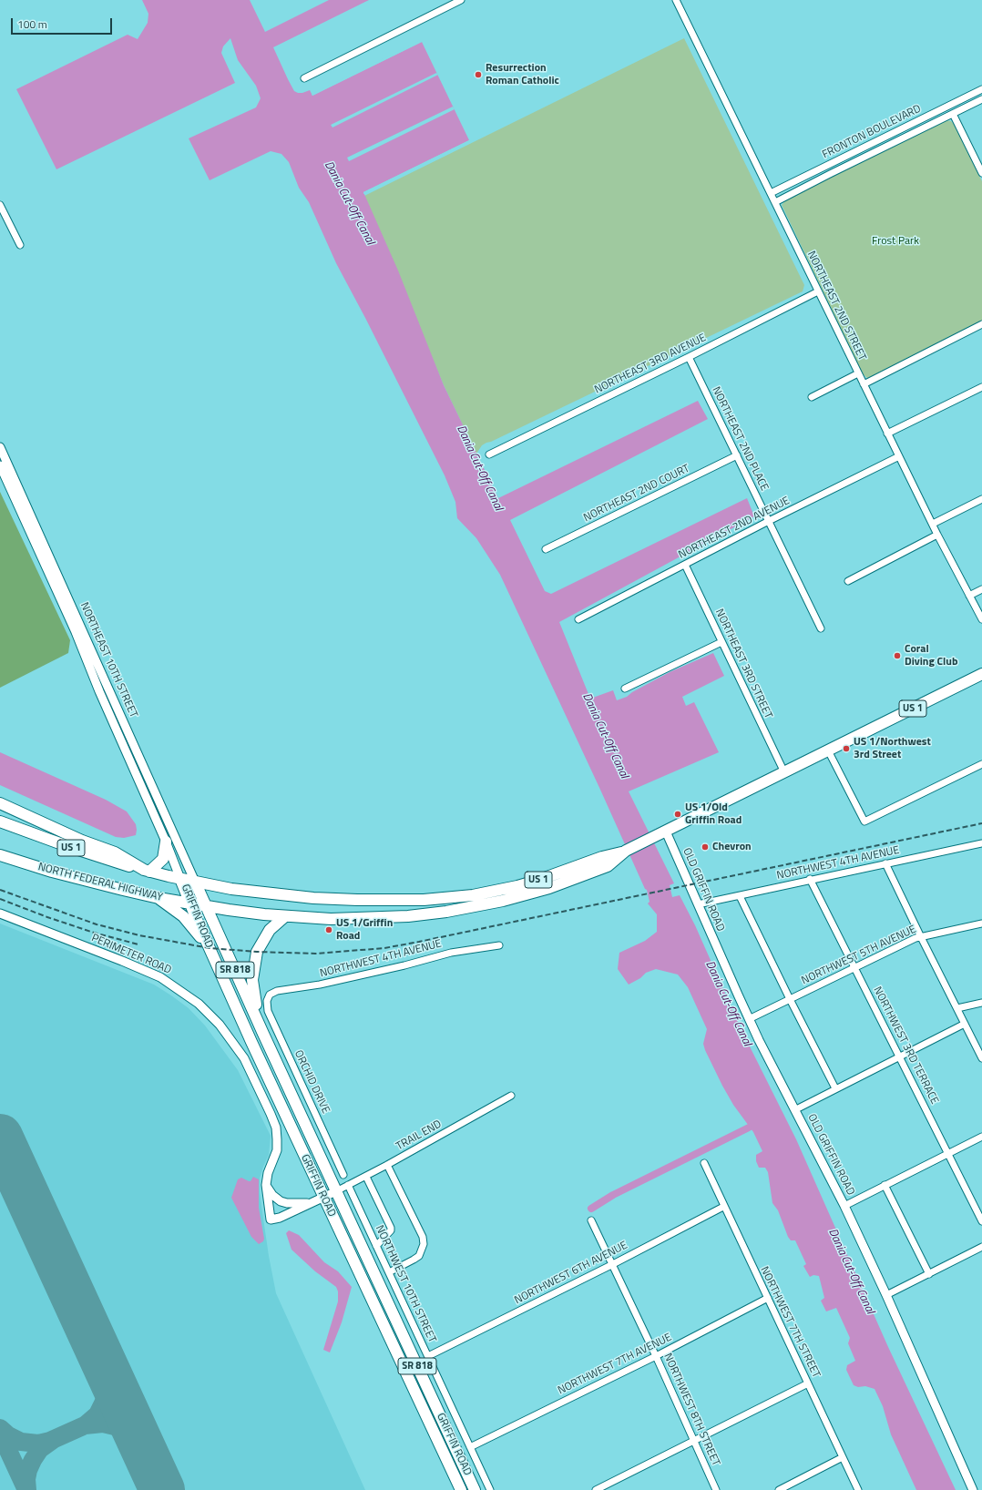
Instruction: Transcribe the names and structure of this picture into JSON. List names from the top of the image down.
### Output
{
  "streets": {
    "main road": [
      "US 1",
      "NORTH FEDERAL HIGHWAY",
      "GRIFFIN ROAD",
      "SR 818"
    ],
    "street": [
      "FRONTON BOULEVARD",
      "NORTHEAST 2ND STREET",
      "NORTHEAST 3RD AVENUE",
      "NORTHEAST 2ND PLACE",
      "NORTHEAST 2ND COURT",
      "NORTHEAST 2ND AVENUE",
      "NORTHEAST 10TH STREET",
      "NORTHEAST 3RD STREET",
      "NORTHWEST 4TH AVENUE",
      "OLD GRIFFIN ROAD",
      "PERIMETER ROAD",
      "NORTHWEST 5TH AVENUE",
      "NORTHWEST 3RD TERRACE",
      "ORCHID DRIVE",
      "TRAIL END",
      "NORTHWEST 6TH AVENUE",
      "NORTHWEST 10TH STREET",
      "NORTHWEST 7TH STREET",
      "NORTHWEST 7TH AVENUE",
      "NORTHWEST 8TH STREET"
    ]
  },
  "crossings": [
    ["FRONTON BOULEVARD", "NORTHEAST 2ND STREET"],
    ["NORTHEAST 2ND STREET", "NORTHEAST 3RD AVENUE"],
    ["NORTHEAST 2ND STREET", "NORTHEAST 2ND AVENUE"],
    ["NORTHEAST 3RD AVENUE", "NORTHEAST 2ND PLACE"],
    ["NORTHEAST 2ND PLACE", "NORTHEAST 2ND COURT"],
    ["NORTHEAST 2ND PLACE", "NORTHEAST 2ND AVENUE"],
    ["NORTHEAST 2ND AVENUE", "NORTHEAST 3RD STREET"],
    ["NORTHEAST 10TH STREET", "NORTH FEDERAL HIGHWAY"],
    ["NORTHEAST 10TH STREET", "GRIFFIN ROAD"],
    ["NORTHEAST 3RD STREET", "NORTH FEDERAL HIGHWAY"],
    ["NORTHWEST 4TH AVENUE", "OLD GRIFFIN ROAD"],
    ["NORTHWEST 4TH AVENUE", "NORTHWEST 3RD TERRACE"],
    ["NORTHWEST 4TH AVENUE", "ORCHID DRIVE"],
    ["NORTH FEDERAL HIGHWAY", "OLD GRIFFIN ROAD"],
    ["NORTH FEDERAL HIGHWAY", "GRIFFIN ROAD"],
    ["OLD GRIFFIN ROAD", "NORTHWEST 5TH AVENUE"],
    ["GRIFFIN ROAD", "PERIMETER ROAD"],
    ["GRIFFIN ROAD", "TRAIL END"],
    ["PERIMETER ROAD", "TRAIL END"],
    ["NORTHWEST 5TH AVENUE", "NORTHWEST 3RD TERRACE"],
    ["TRAIL END", "NORTHWEST 10TH STREET"],
    ["NORTHWEST 6TH AVENUE", "NORTHWEST 10TH STREET"],
    ["NORTHWEST 6TH AVENUE", "NORTHWEST 7TH STREET"],
    ["NORTHWEST 6TH AVENUE", "NORTHWEST 8TH STREET"],
    ["NORTHWEST 10TH STREET", "NORTHWEST 7TH AVENUE"],
    ["NORTHWEST 7TH STREET", "NORTHWEST 7TH AVENUE"],
    ["NORTHWEST 7TH AVENUE", "NORTHWEST 8TH STREET"]
  ],
  "water": ["Dania Cut-Off Canal"],
  "parks": ["Frost Park"],
  "places": [
    "Resurrection Roman Catholic",
    "Coral Diving Club",
    "US 1/Northwest 3rd Street",
    "US 1/Old Griffin Road",
    "Chevron",
    "US 1/Griffin Road"
  ],
  "scale_bar": "100 m"
}
